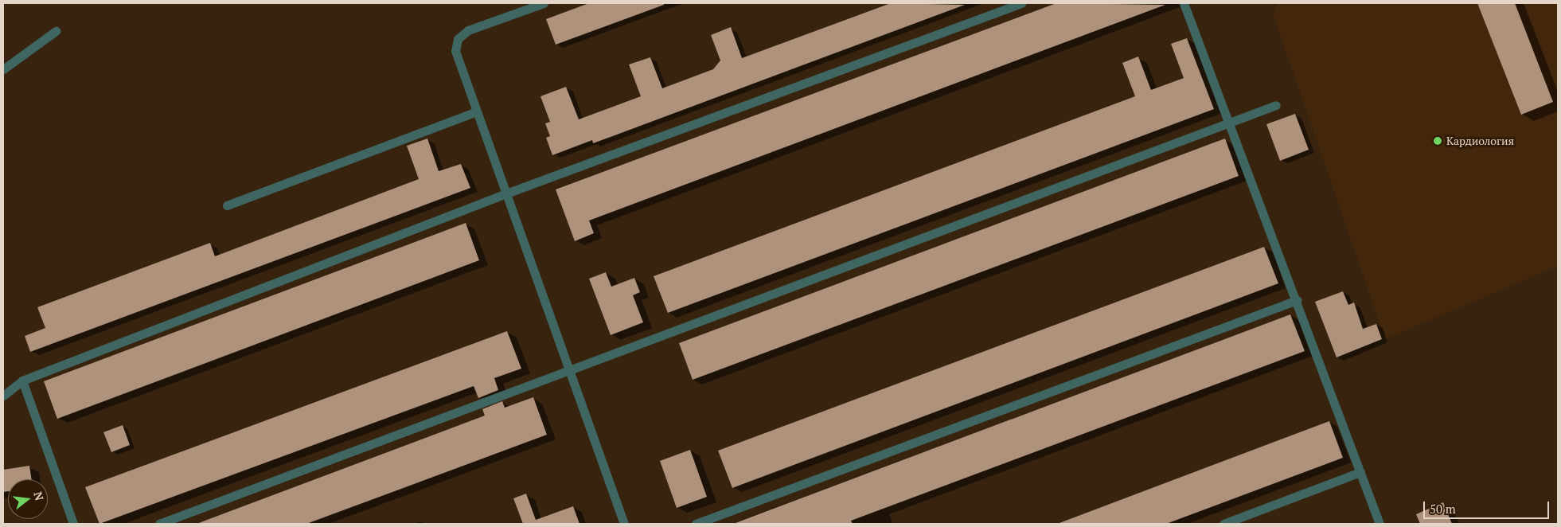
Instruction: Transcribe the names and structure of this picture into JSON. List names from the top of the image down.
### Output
{
  "places": ["Кардиология"],
  "scale_bar": "50 m",
  "north": "right"
}
